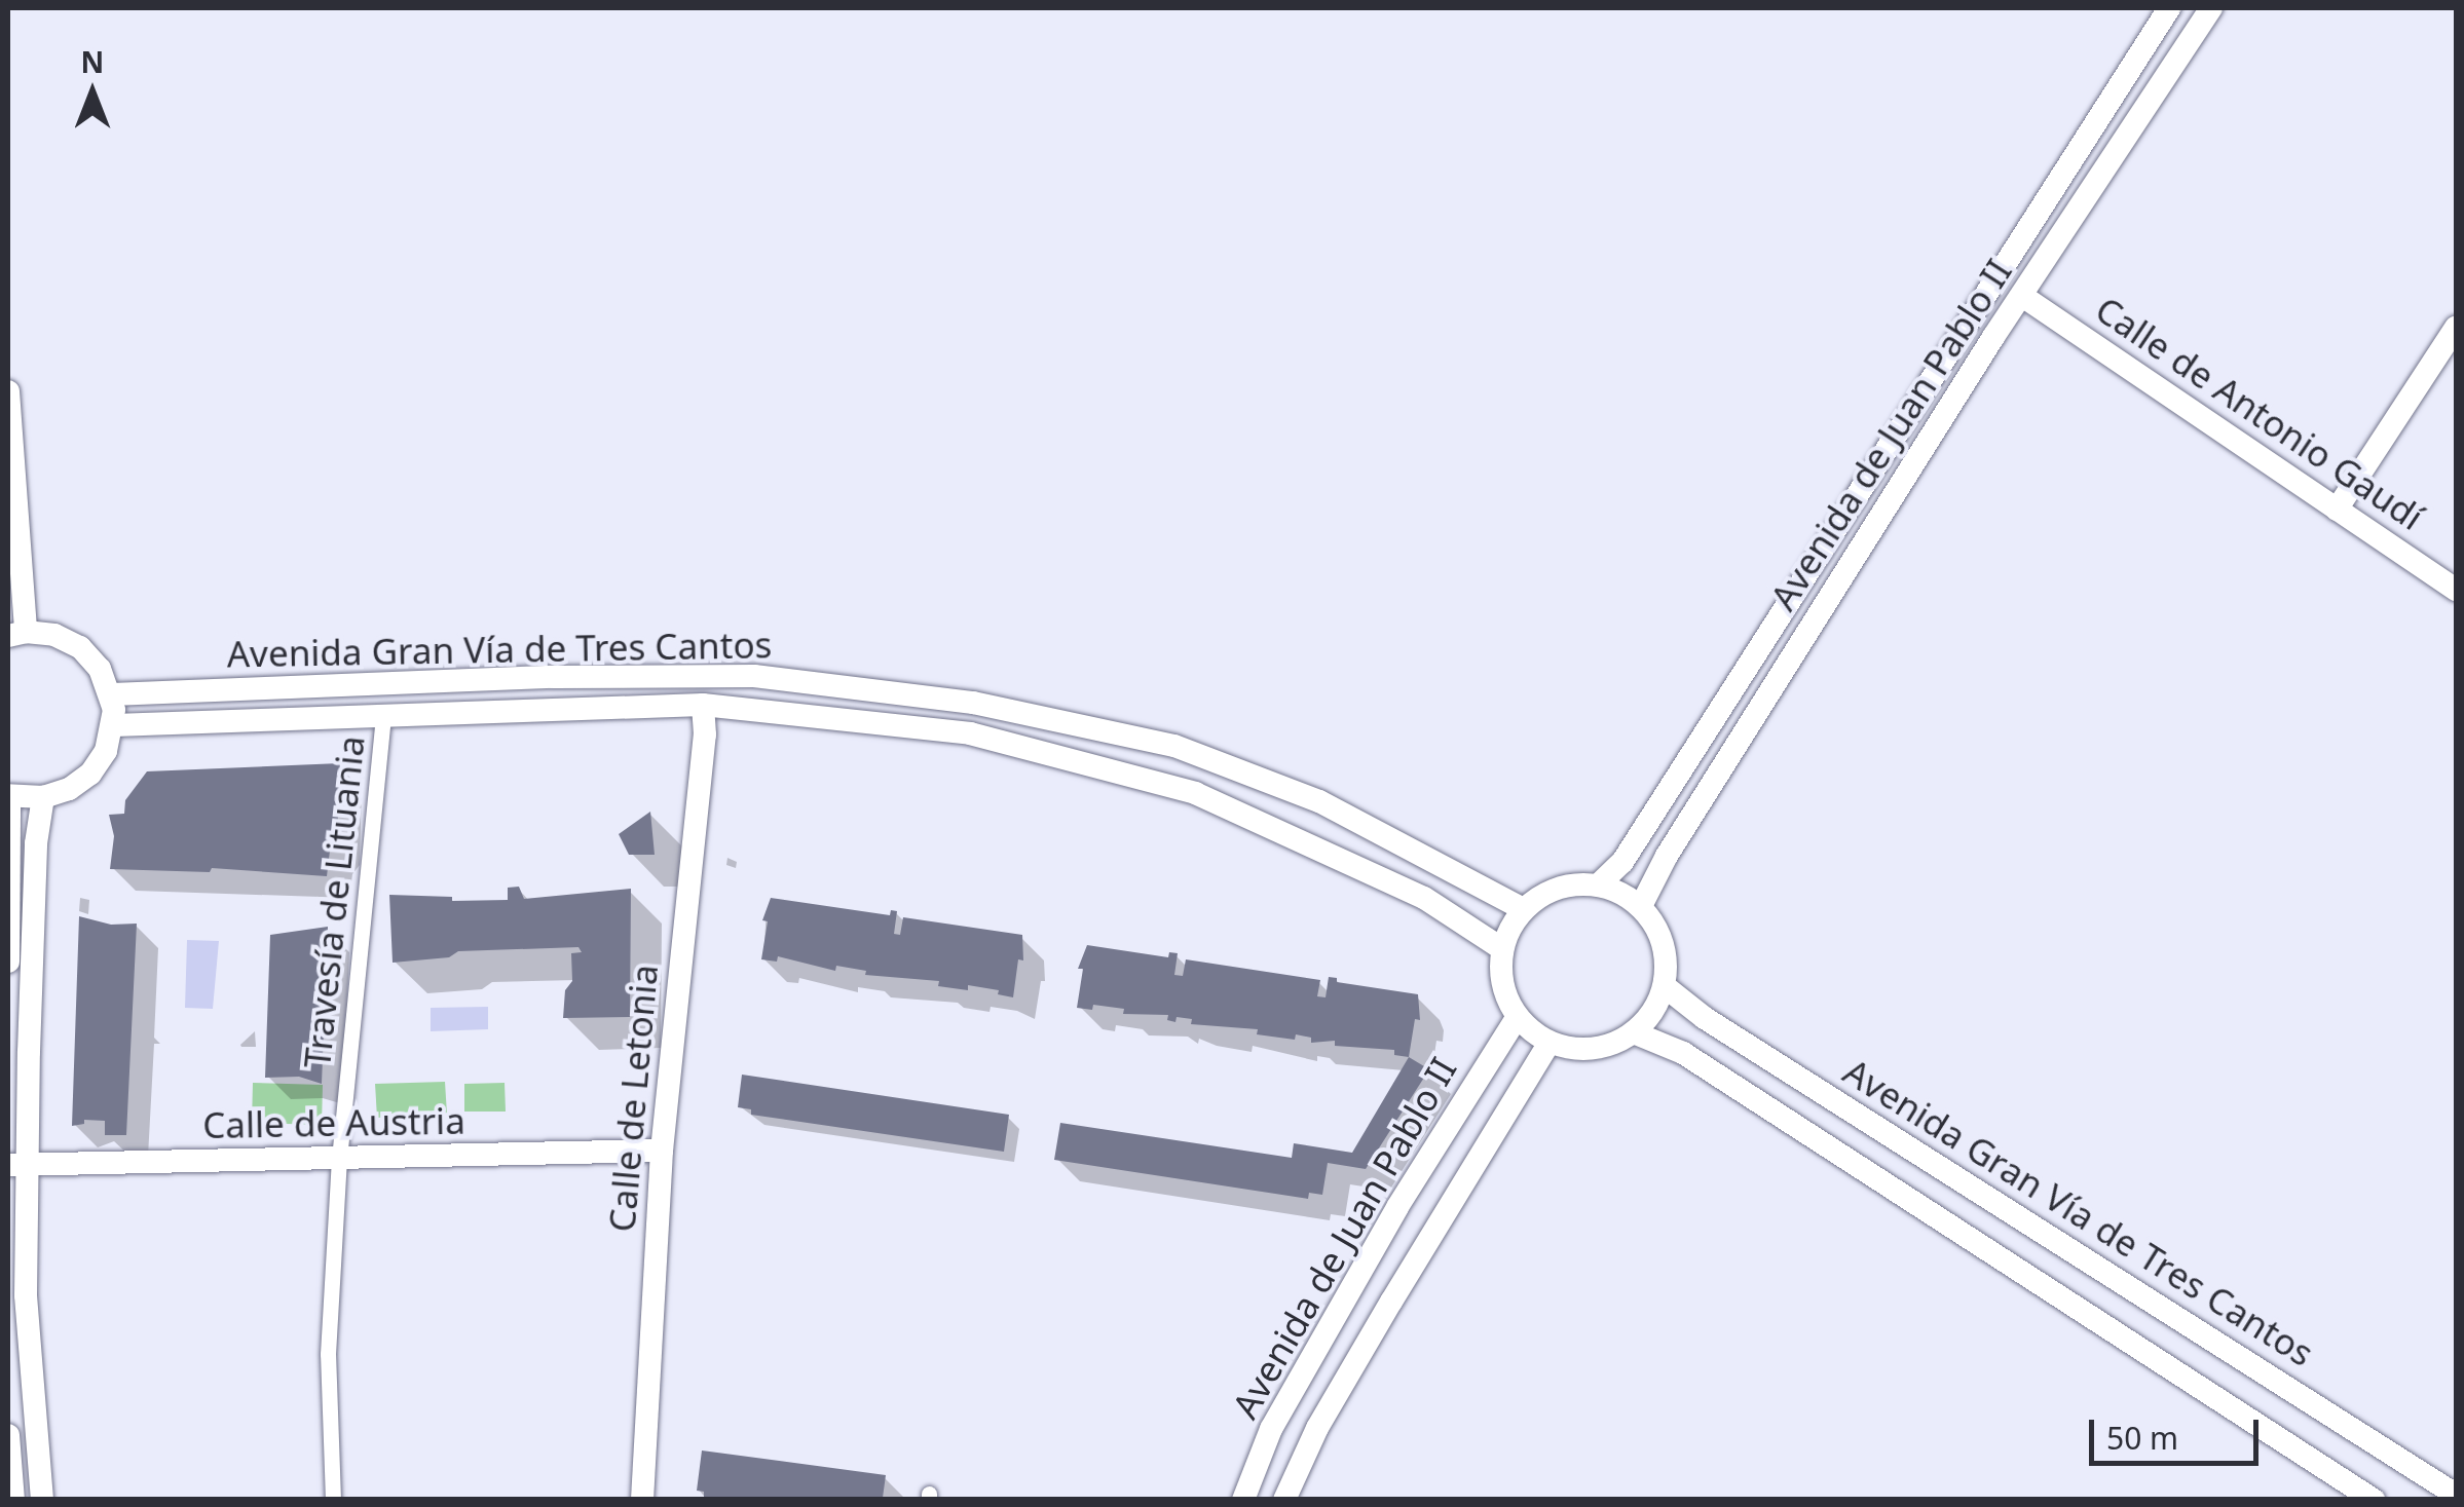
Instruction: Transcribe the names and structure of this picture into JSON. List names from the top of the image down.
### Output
{
  "streets": {
    "street": [
      "Calle de Antonio Gaudí",
      "Avenida de Juan Pablo II",
      "Avenida Gran Vía de Tres Cantos",
      "Travesía de Lituania",
      "Calle de Letonia",
      "Calle de Austria"
    ]
  },
  "crossings": [
    ["Calle de Antonio Gaudí", "Avenida de Juan Pablo II"],
    ["Avenida de Juan Pablo II", "Avenida Gran Vía de Tres Cantos"],
    ["Avenida Gran Vía de Tres Cantos", "Travesía de Lituania"],
    ["Avenida Gran Vía de Tres Cantos", "Calle de Letonia"],
    ["Travesía de Lituania", "Calle de Austria"],
    ["Calle de Letonia", "Calle de Austria"]
  ],
  "scale_bar": "50 m",
  "north": "top"
}
